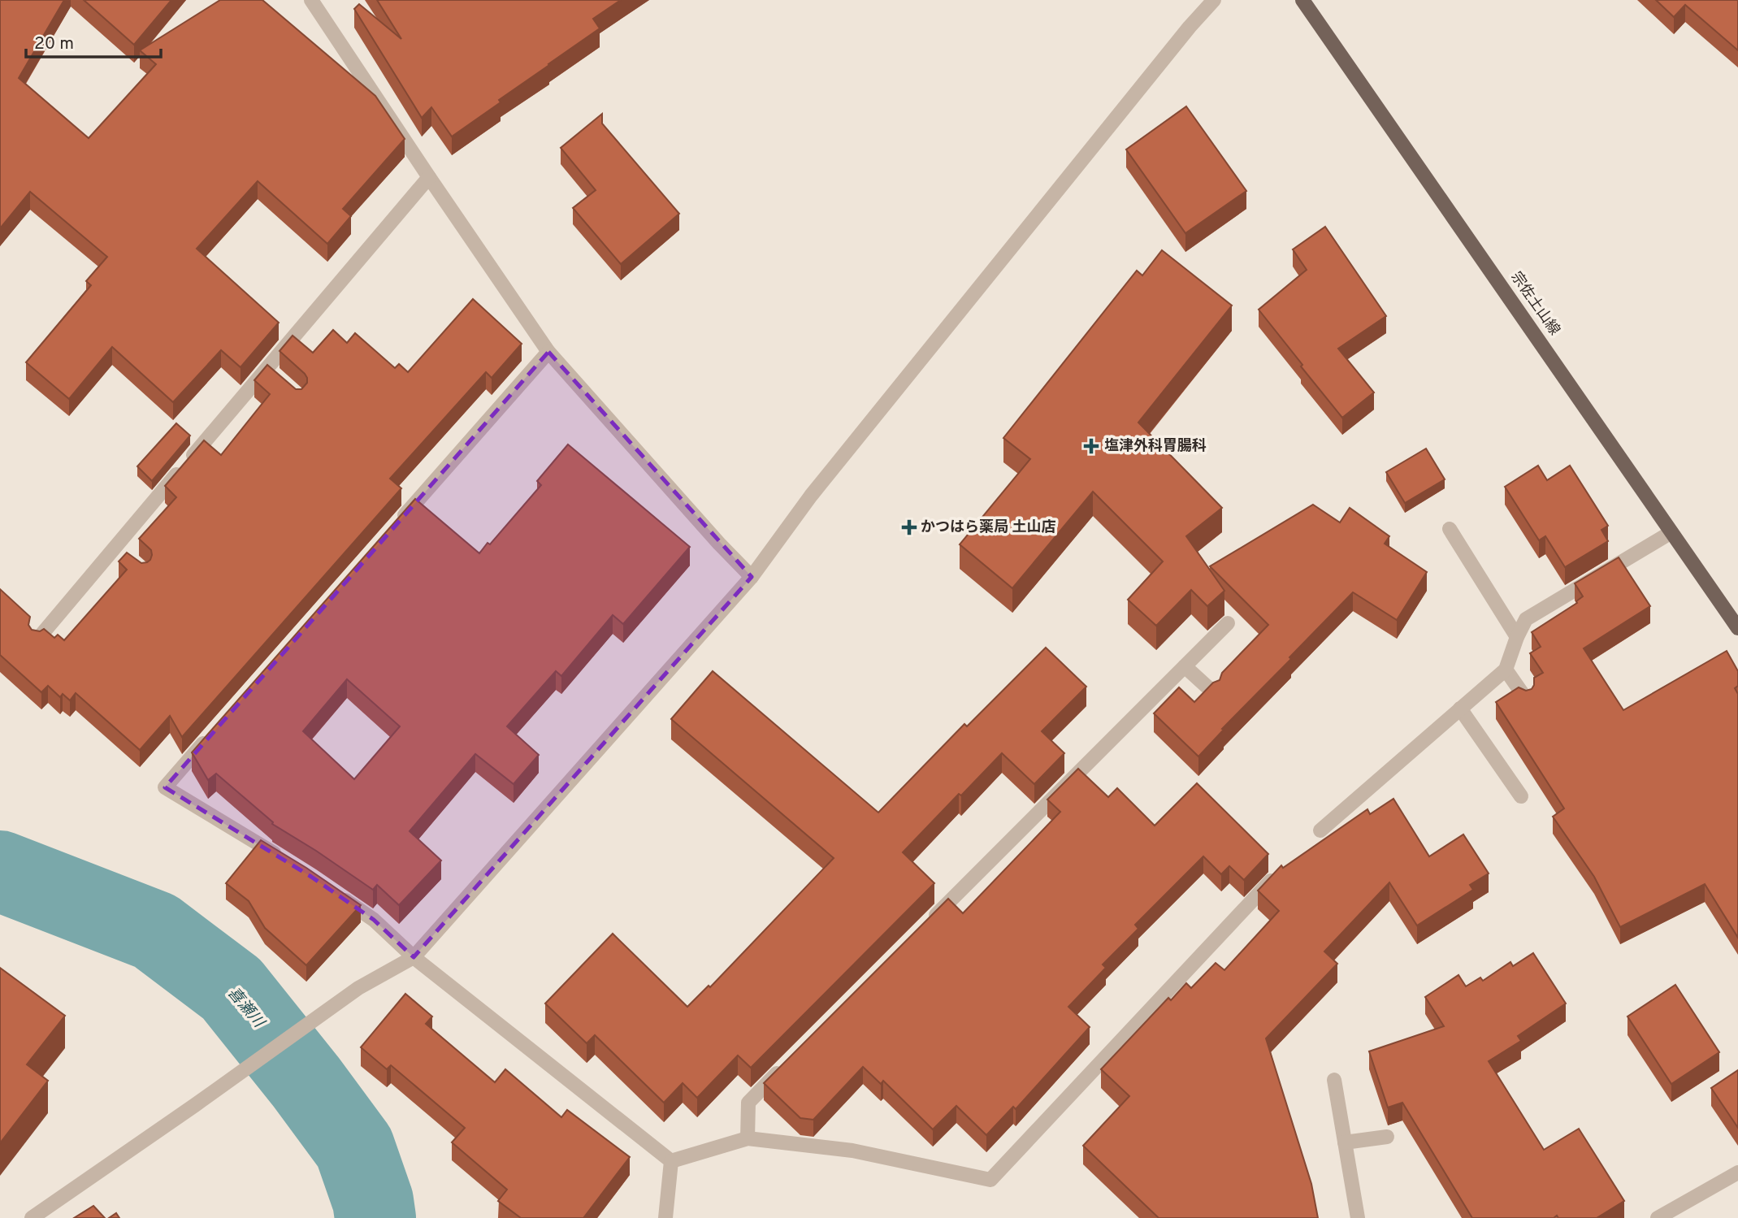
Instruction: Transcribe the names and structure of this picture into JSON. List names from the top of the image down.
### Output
{
  "streets": {
    "main road": ["宗佐土山線"]
  },
  "water": ["喜瀬川"],
  "places": {
    "health": ["塩津外科胃腸科", "かつはら薬局 土山店"]
  },
  "scale_bar": "20 m"
}
